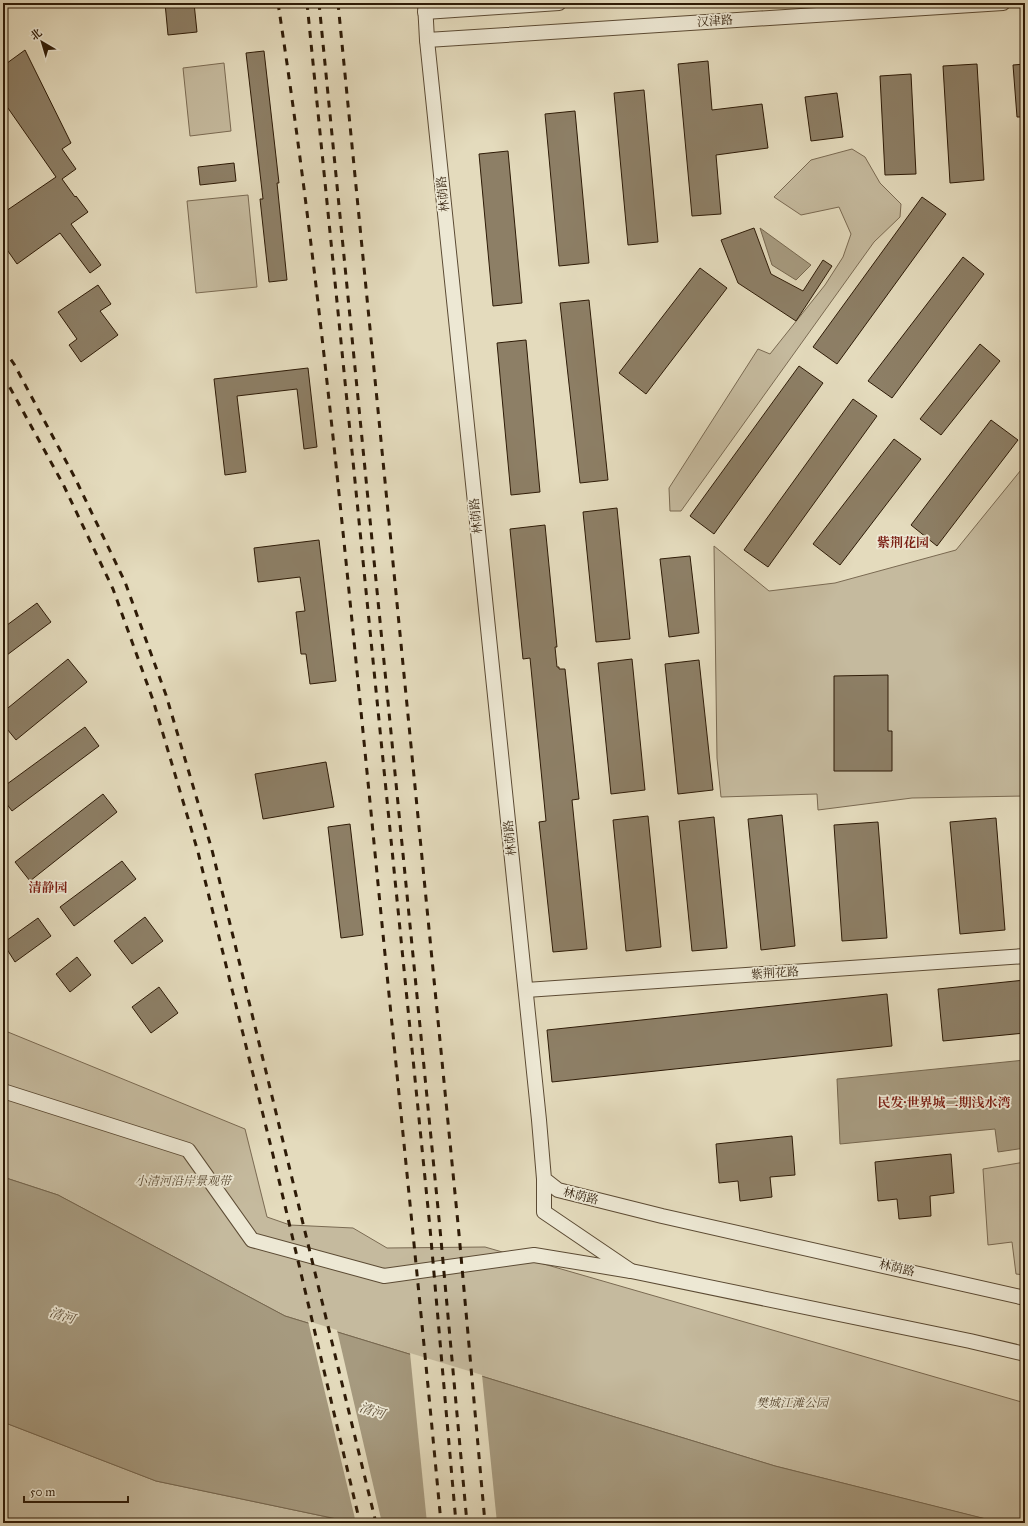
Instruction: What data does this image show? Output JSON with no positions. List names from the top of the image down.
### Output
{
  "streets": {
    "street": ["汉津路", "林荫路", "紫荆花路"]
  },
  "crossings": [
    ["汉津路", "林荫路"],
    ["林荫路", "紫荆花路"]
  ],
  "districts": ["紫荆花园", "清静园", "民发·世界城二期浅水湾"],
  "water": ["清河"],
  "parks": ["小清河沿岸景观带", "樊城江滩公园"],
  "scale_bar": "50 m",
  "north": "top left"
}
